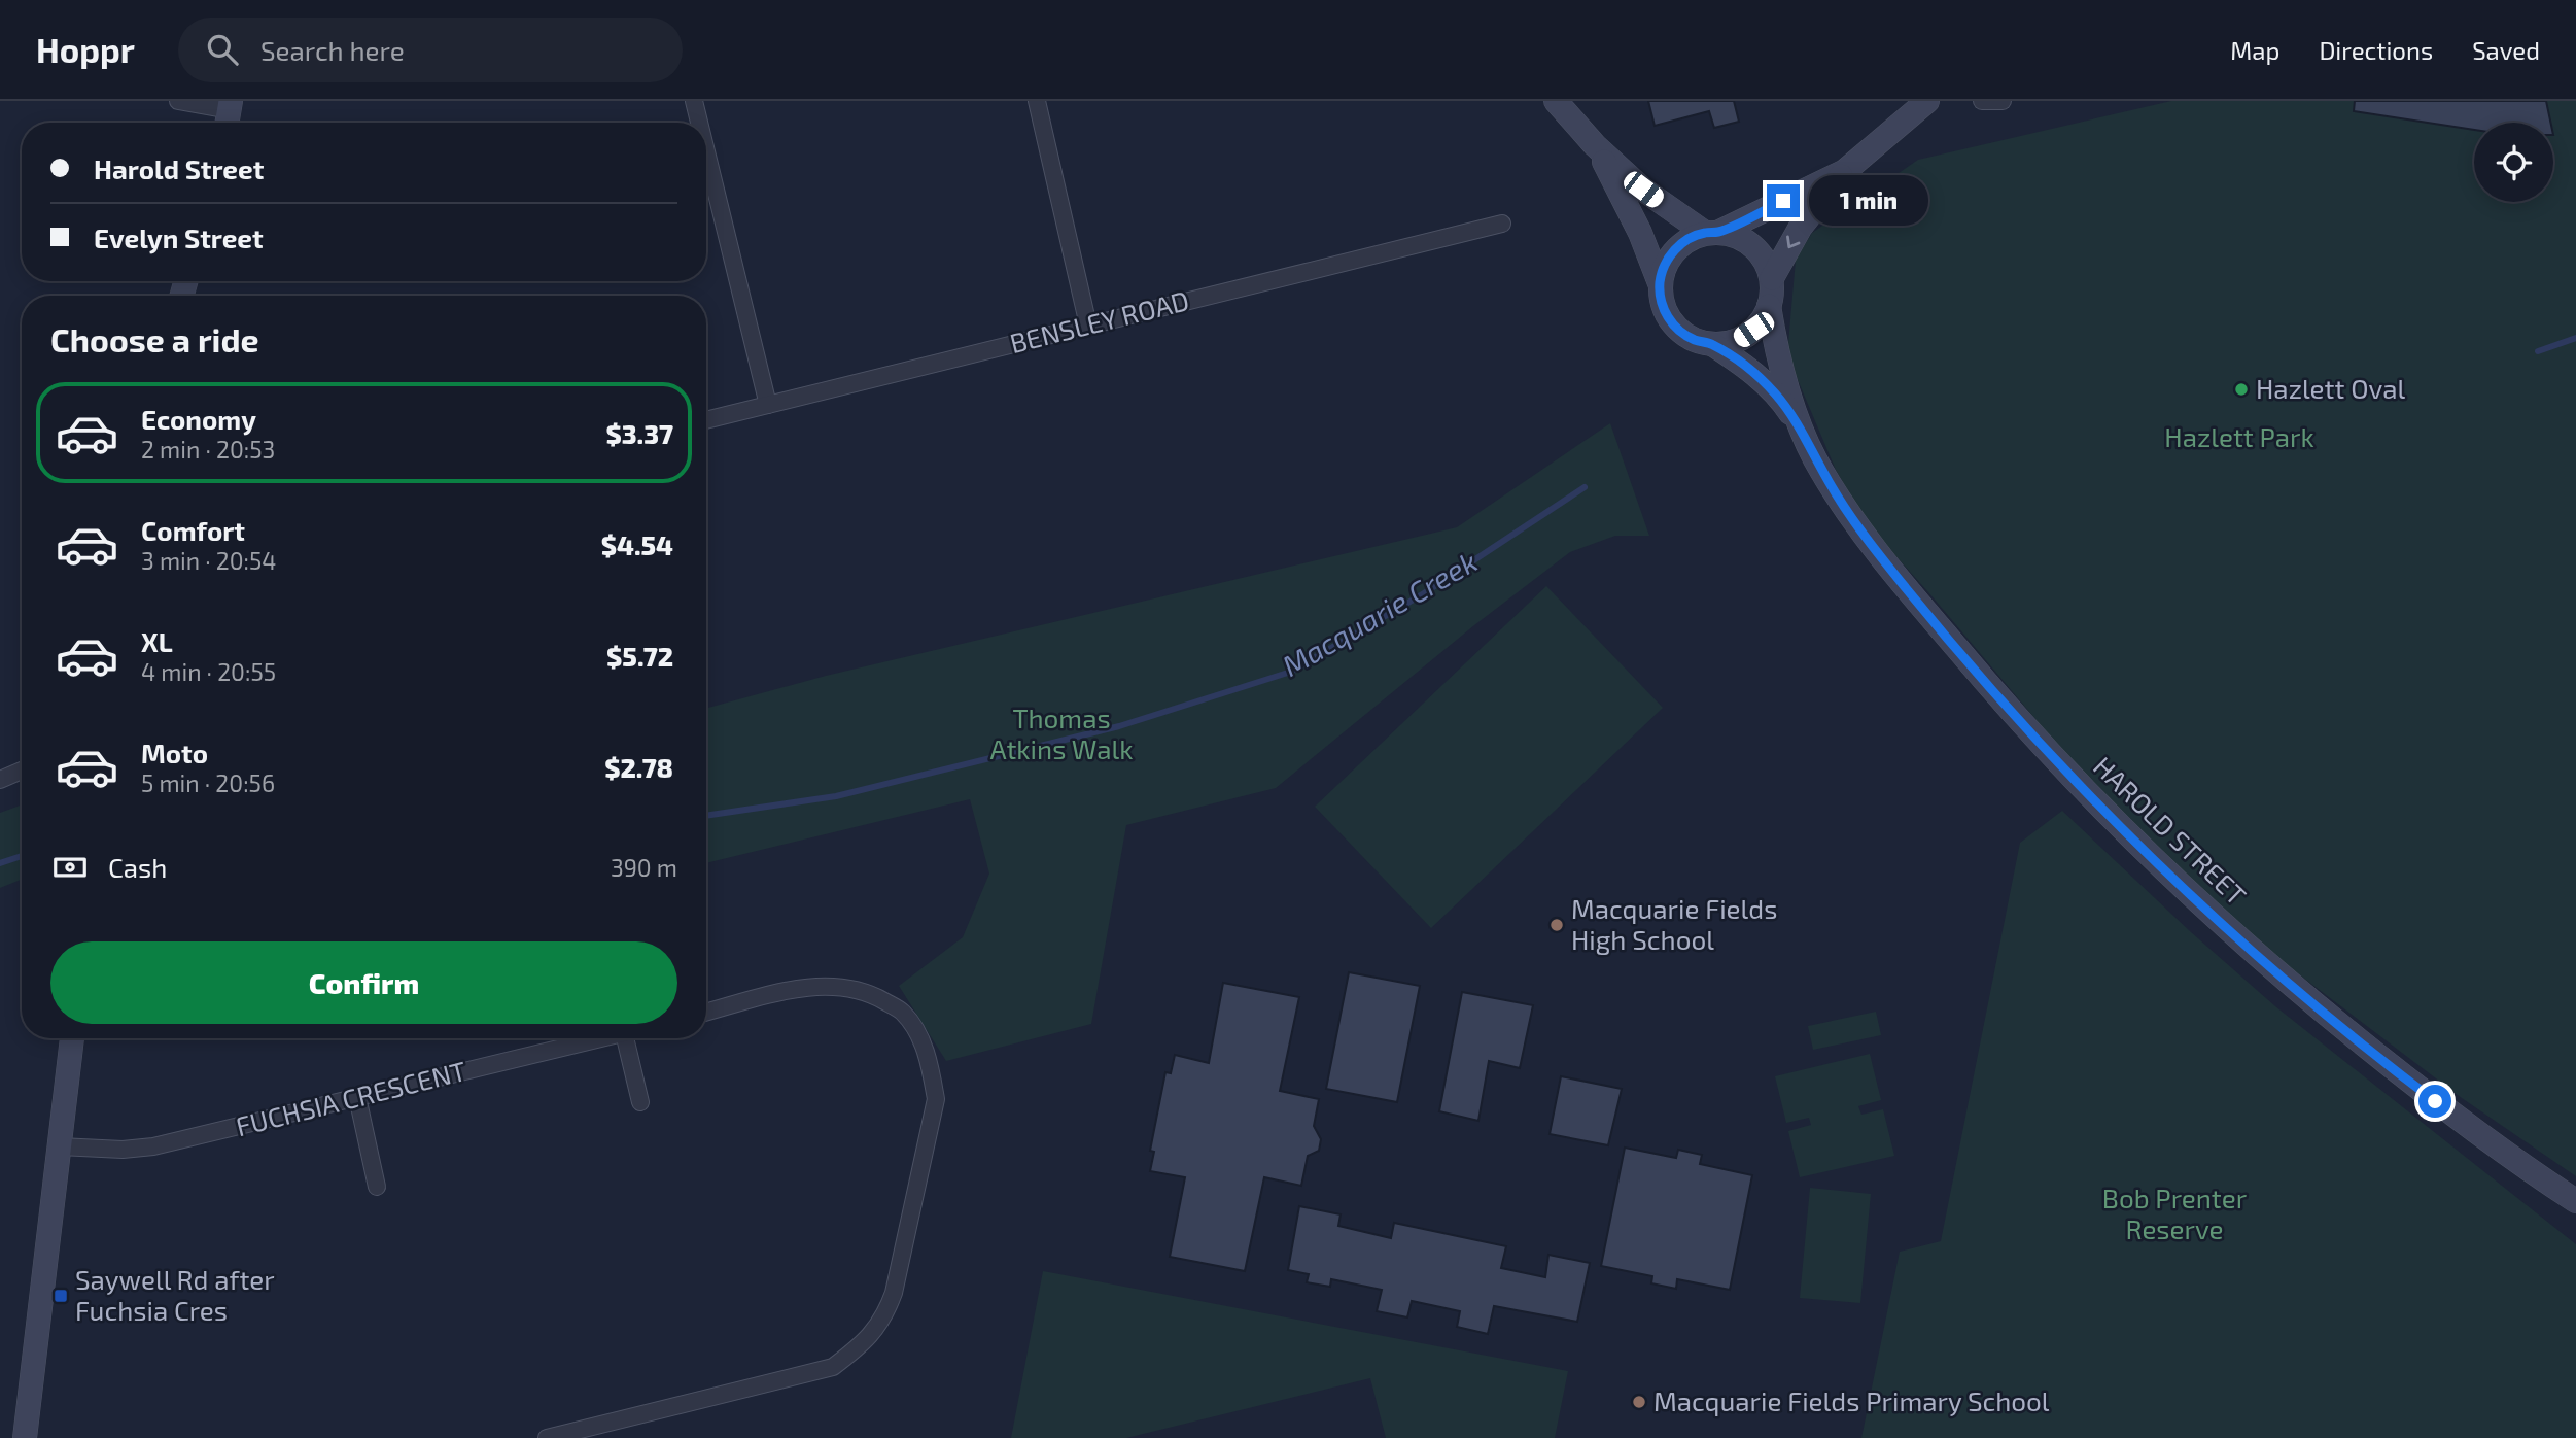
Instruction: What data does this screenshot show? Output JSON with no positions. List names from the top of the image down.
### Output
{
  "streets": {
    "main road": ["HAROLD STREET"],
    "street": ["BENSLEY ROAD", "FUCHSIA CRESCENT"]
  },
  "water": ["Macquarie Creek"],
  "parks": ["Hazlett Park", "Thomas Atkins Walk", "Bob Prenter Reserve"],
  "places": {
    "other": ["Hazlett Oval", "Macquarie Fields High School", "Macquarie Fields Primary School"],
    "transit": ["Saywell Rd after Fuchsia Cres"]
  },
  "page": {
    "header": "Hoppr",
    "search": "Search here",
    "nav": ["Map", "Directions", "Saved"],
    "banner": ["Harold Street", "Evelyn Street"],
    "bubble": "1 min",
    "heading": "Choose a ride",
    "list": [
      {
        "name": "Economy",
        "note": "2 min · 20:53",
        "value": "$3.37"
      },
      {
        "name": "Comfort",
        "note": "3 min · 20:54",
        "value": "$4.54"
      },
      {
        "name": "XL",
        "note": "4 min · 20:55",
        "value": "$5.72"
      },
      {
        "name": "Moto",
        "note": "5 min · 20:56",
        "value": "$2.78"
      }
    ],
    "pay": ["Cash", "390 m"],
    "buttons": "Confirm"
  }
}
